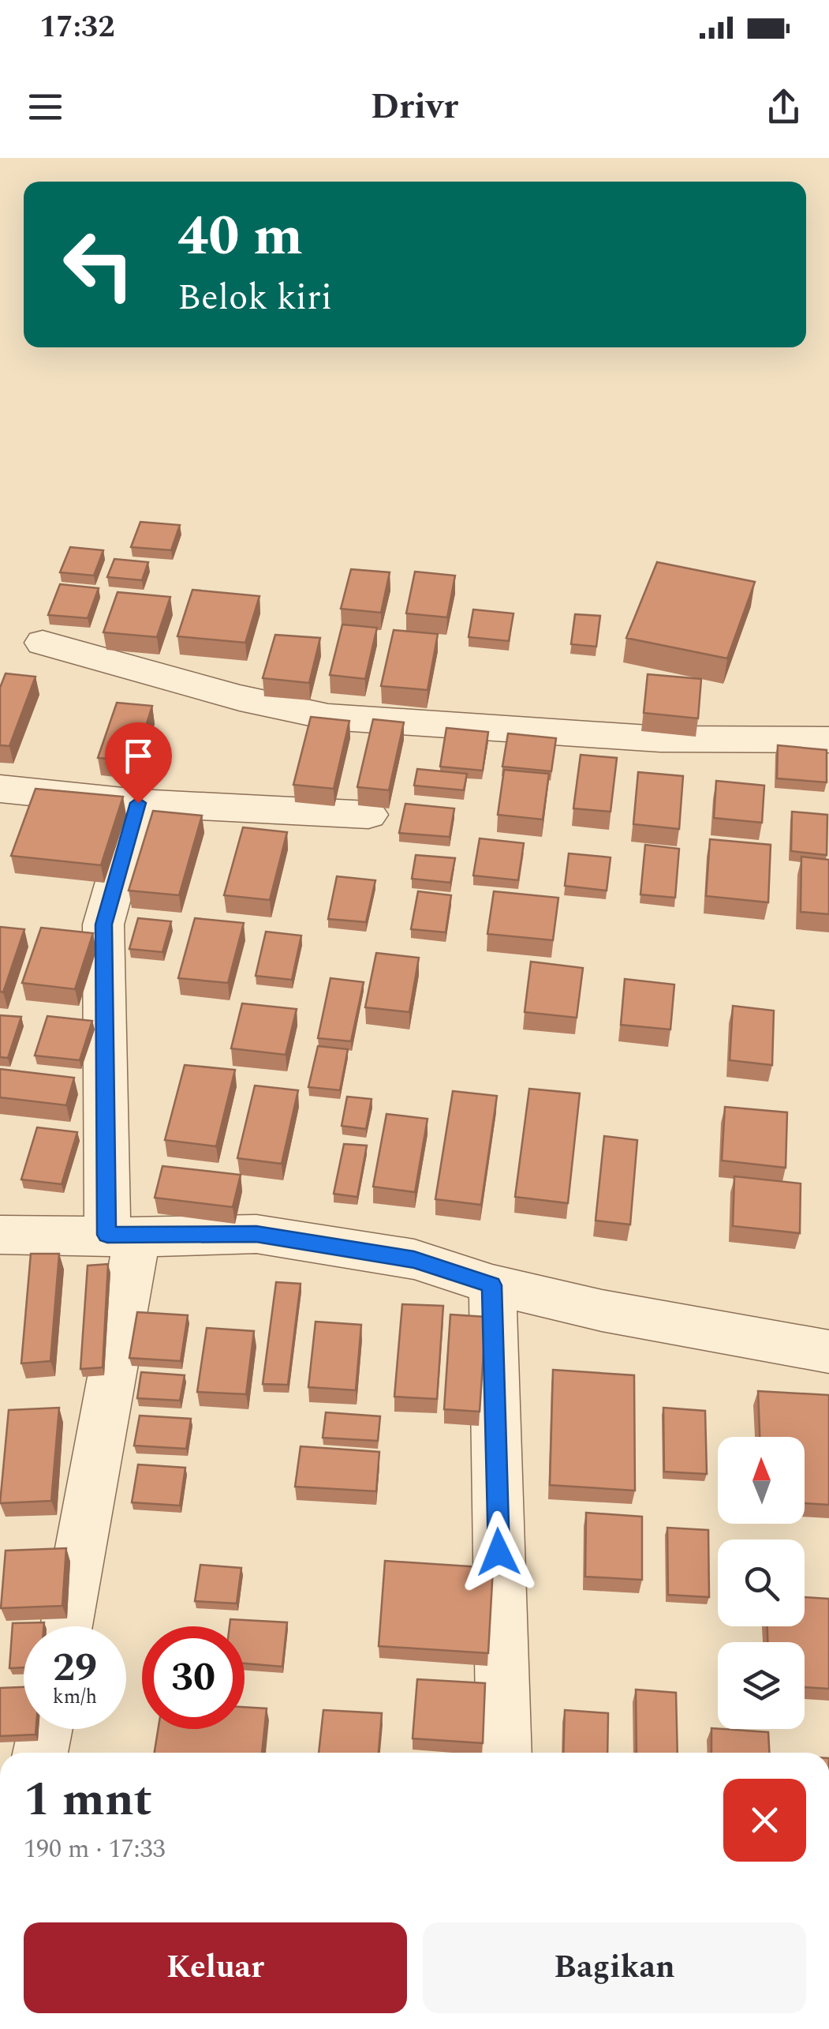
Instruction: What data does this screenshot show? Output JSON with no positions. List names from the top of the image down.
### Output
{
  "north": "top",
  "page": {
    "status": "17:32",
    "header": "Drivr",
    "turn": ["40 m", "Belok kiri"],
    "speed": "29 km/h",
    "limit": "30",
    "heading": ["1 mnt", "190 m · 17:33"],
    "buttons": ["Keluar", "Bagikan"]
  }
}
